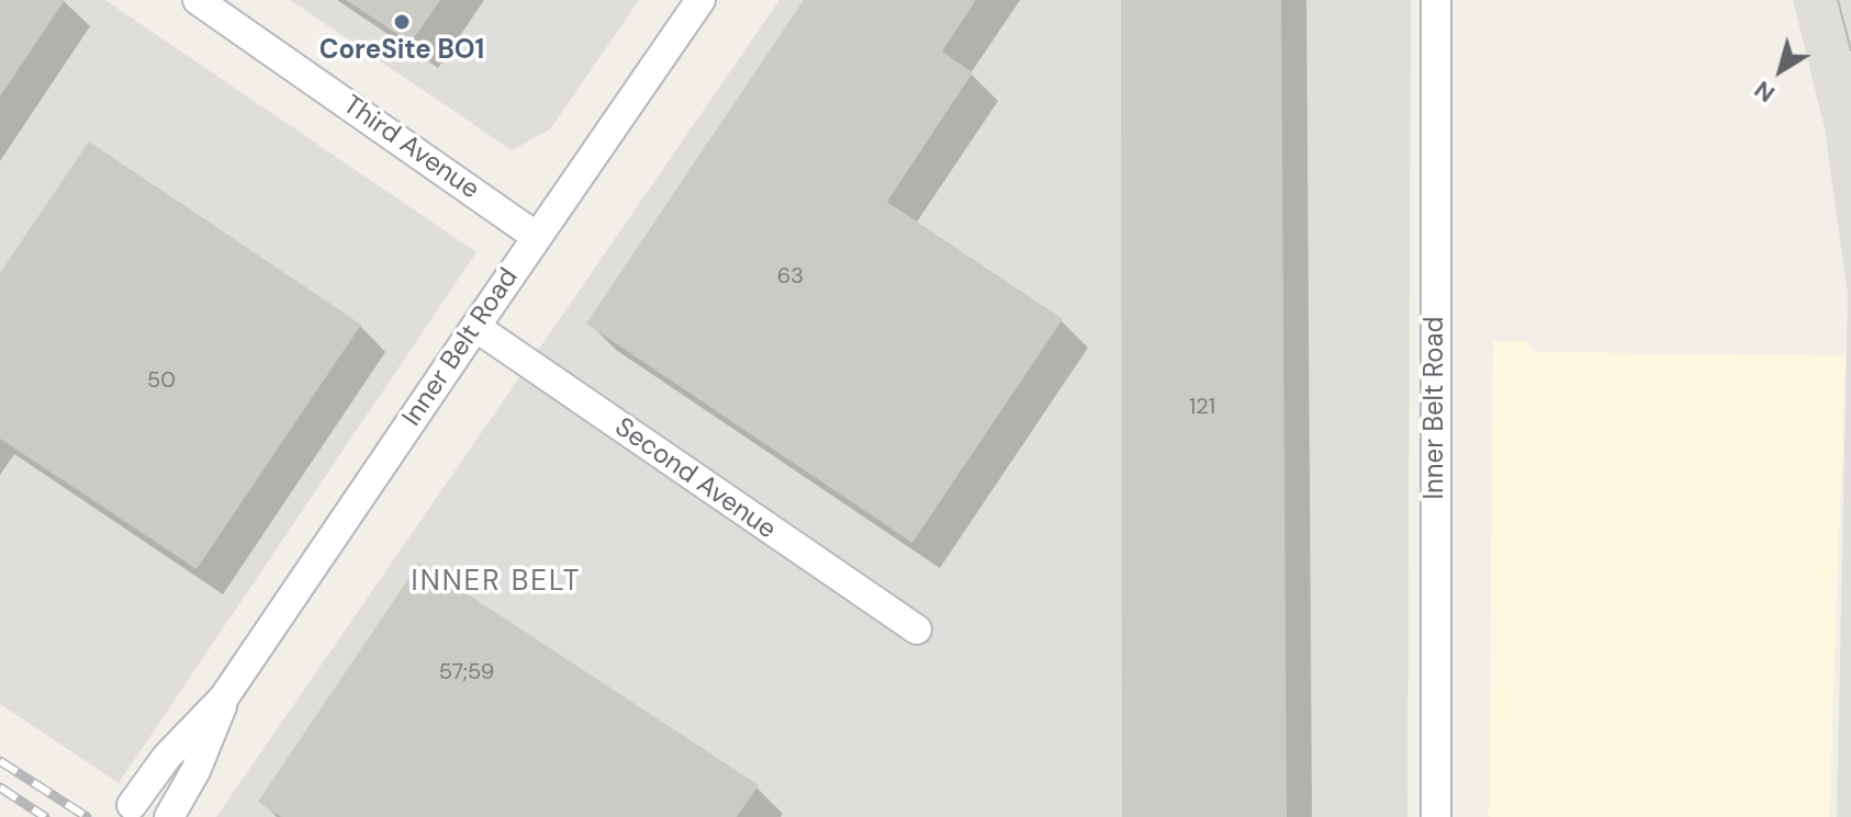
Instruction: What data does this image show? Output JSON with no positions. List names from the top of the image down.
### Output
{
  "streets": {
    "street": ["Third Avenue", "Inner Belt Road", "Second Avenue"]
  },
  "crossings": [
    ["Third Avenue", "Inner Belt Road"],
    ["Inner Belt Road", "Second Avenue"]
  ],
  "districts": ["INNER BELT"],
  "places": ["CoreSite BO1"],
  "house_numbers": [
    "63",
    "50",
    "121",
    "57;59"
  ],
  "north": "bottom left"
}
